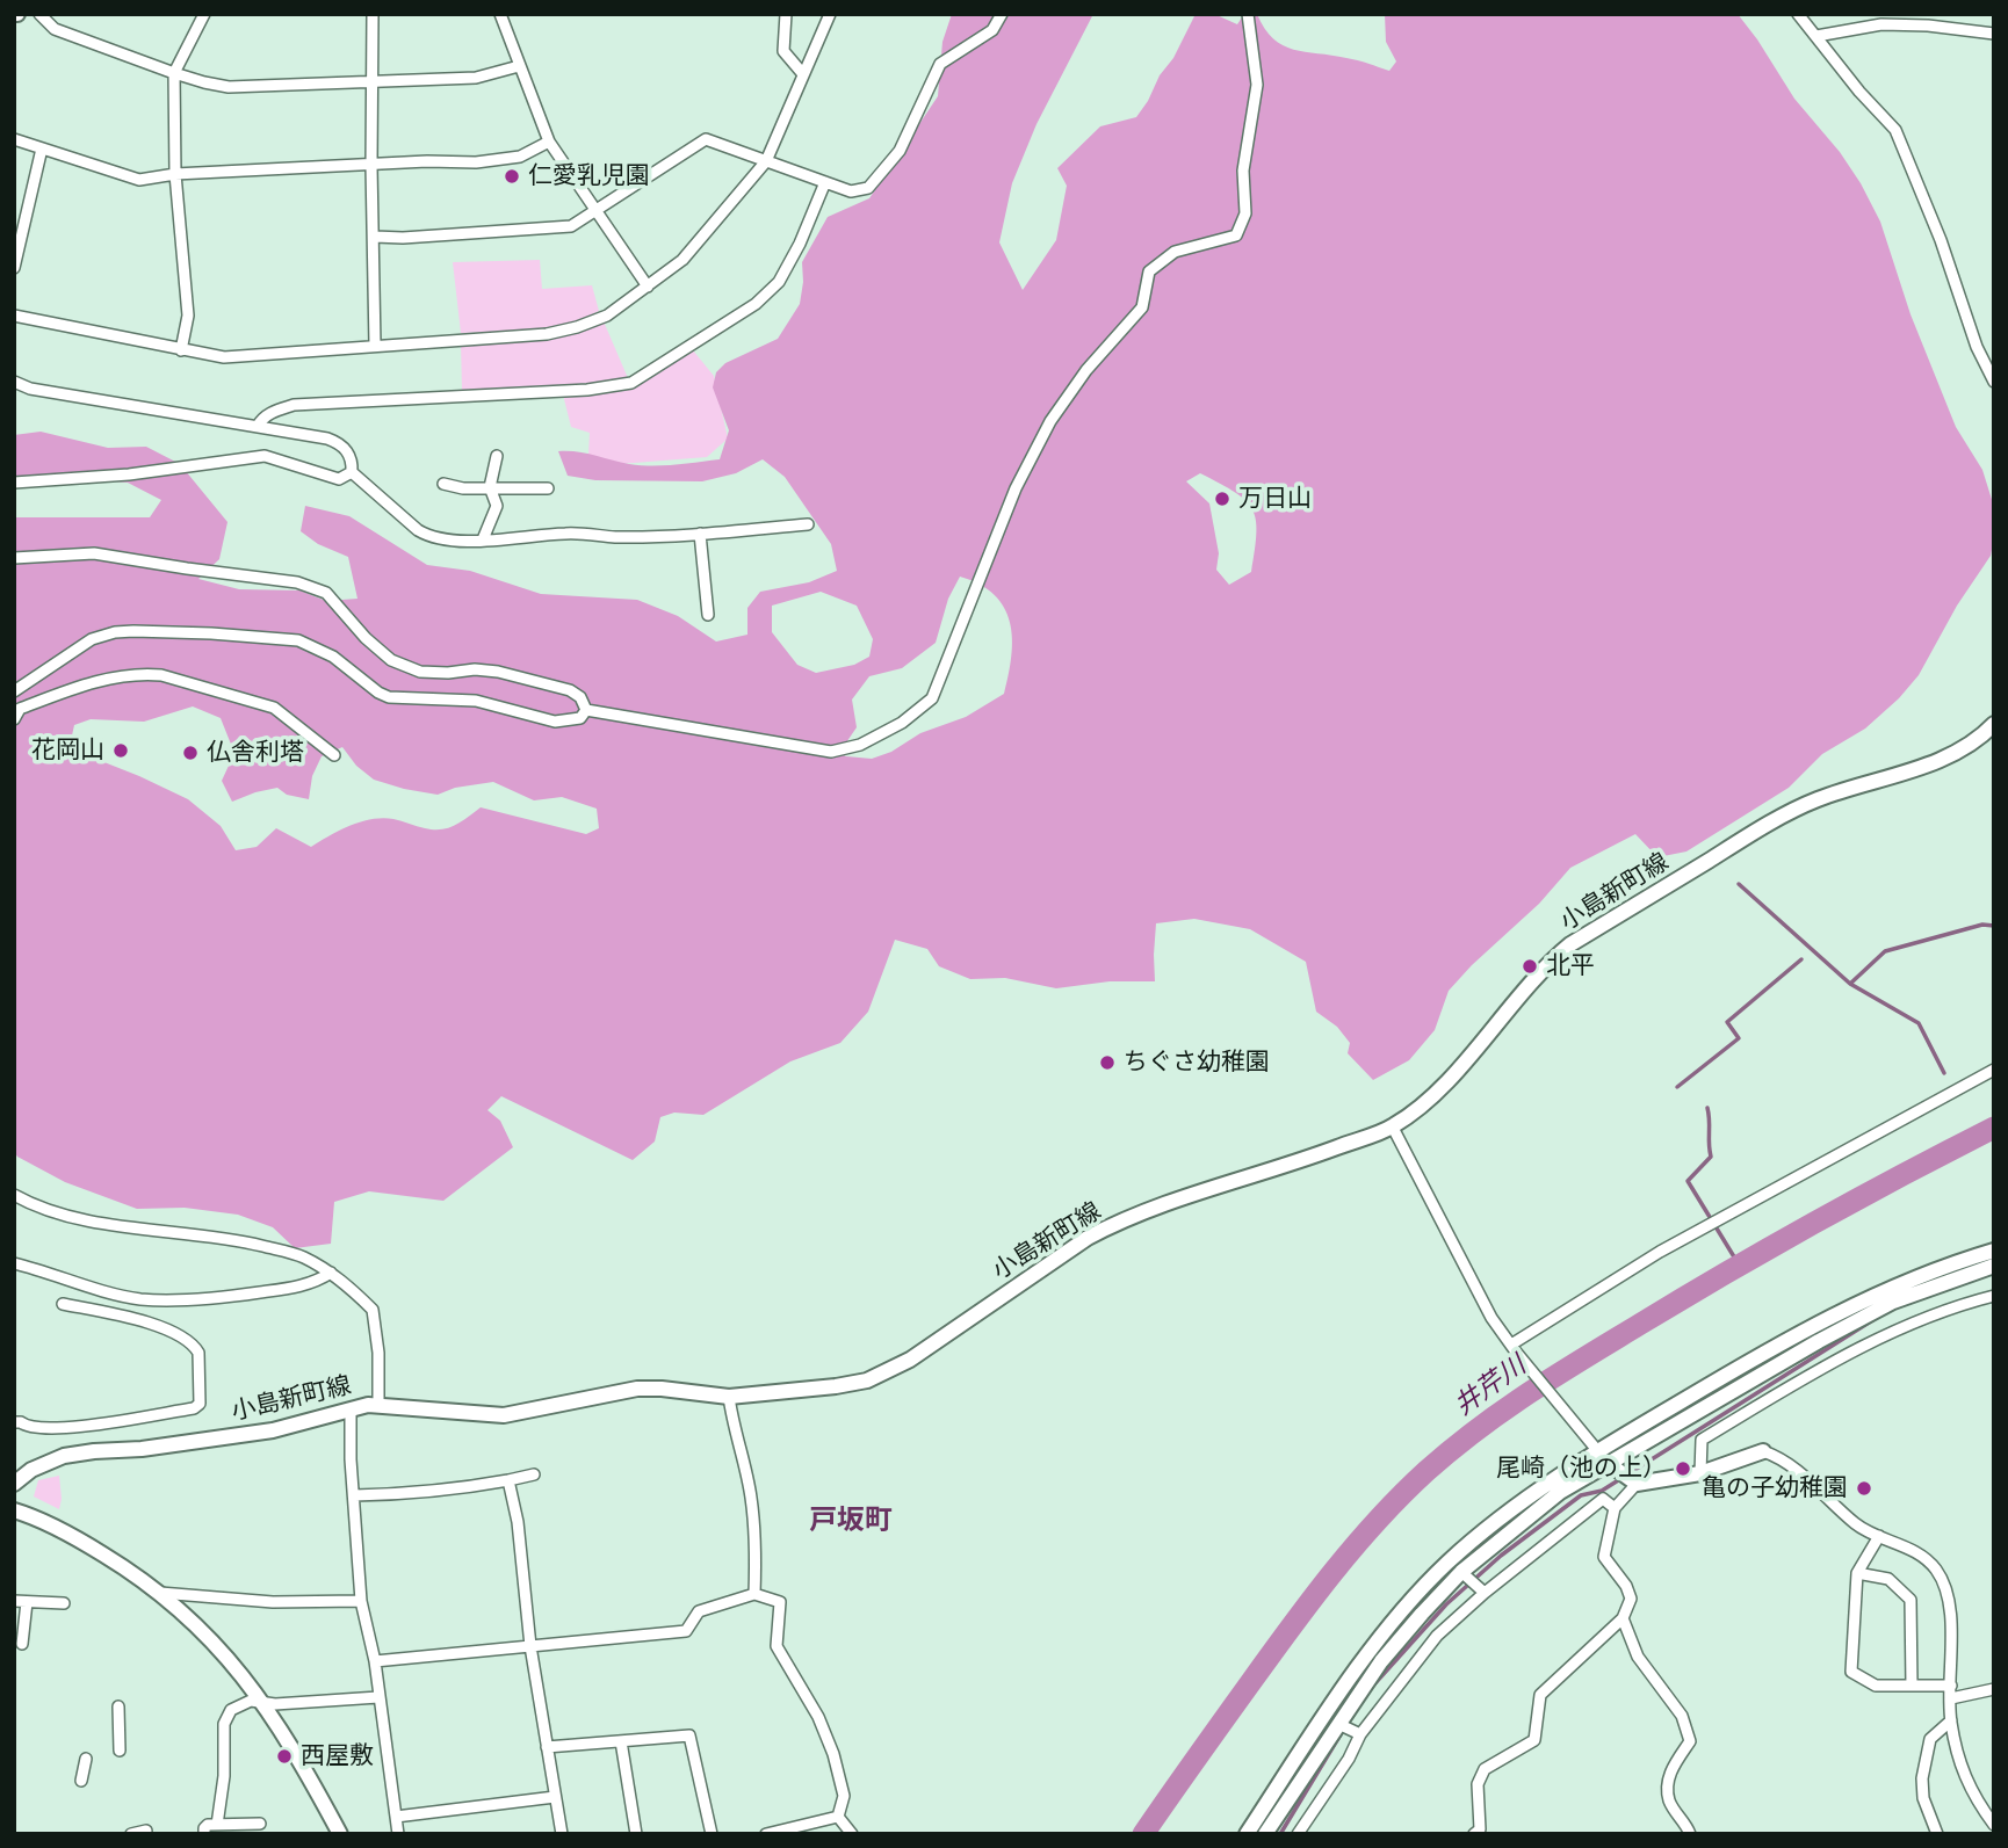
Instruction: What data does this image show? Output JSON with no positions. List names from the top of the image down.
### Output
{
  "streets": {
    "street": ["小島新町線"]
  },
  "districts": ["戸坂町"],
  "water": ["井芹川"],
  "places": [
    "仁愛乳児園",
    "万日山",
    "花岡山",
    "仏舎利塔",
    "北平",
    "ちぐさ幼稚園",
    "尾崎（池の上）",
    "亀の子幼稚園",
    "西屋敷"
  ]
}
